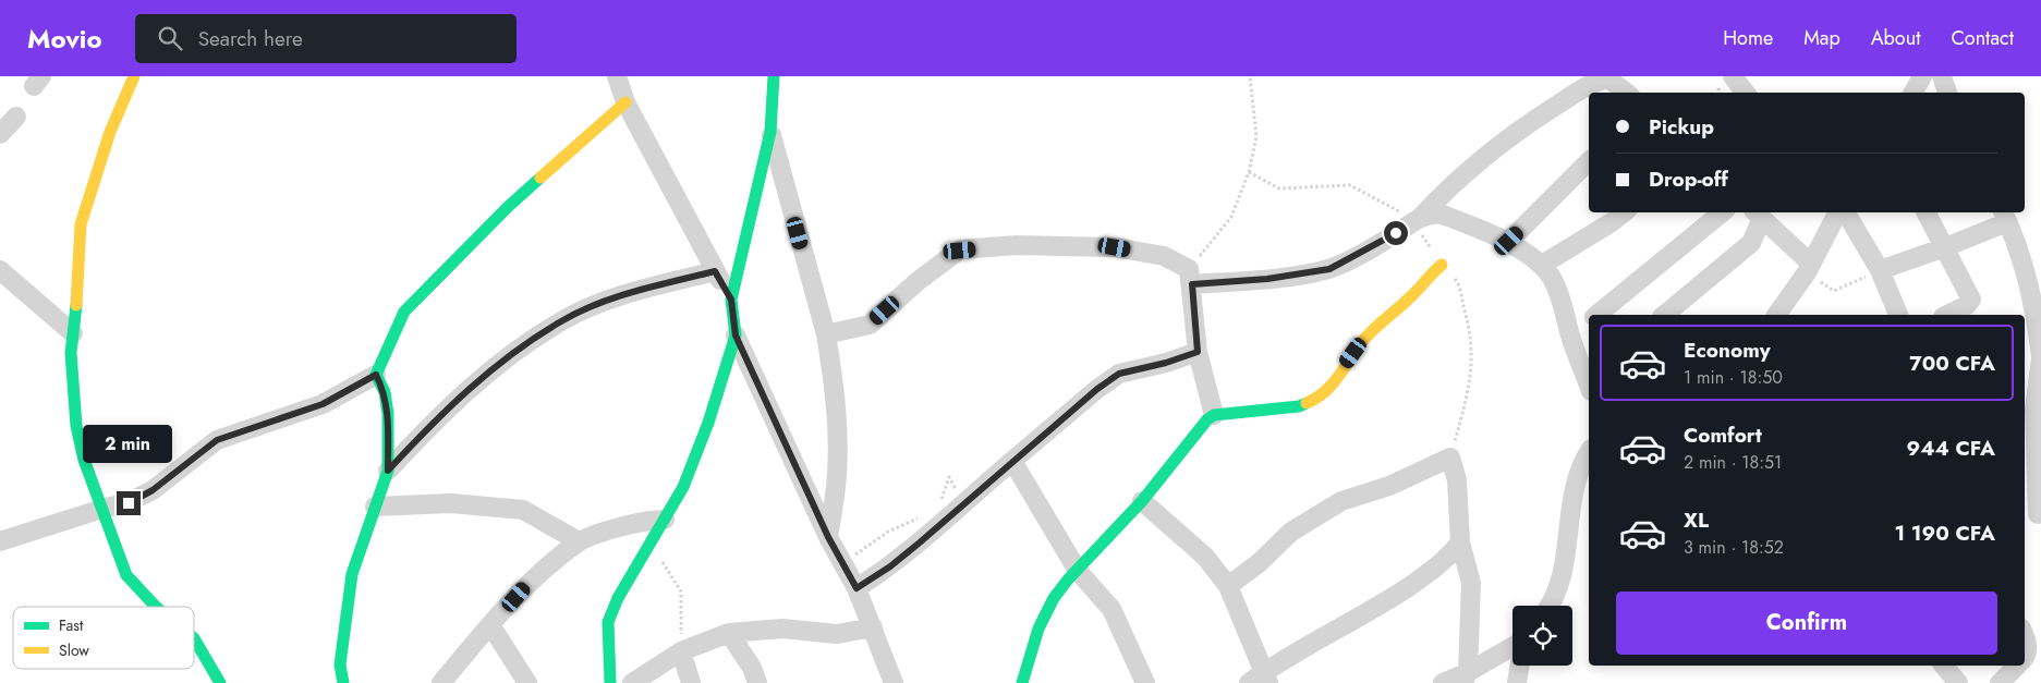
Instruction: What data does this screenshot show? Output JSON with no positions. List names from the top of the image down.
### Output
{
  "legend": ["Fast", "Slow"],
  "page": {
    "header": "Movio",
    "search": "Search here",
    "nav": [
      "Home",
      "Map",
      "About",
      "Contact"
    ],
    "banner": ["Pickup", "Drop-off"],
    "list": [
      {
        "name": "Economy",
        "note": "1 min · 18:50",
        "value": "700 CFA"
      },
      {
        "name": "Comfort",
        "note": "2 min · 18:51",
        "value": "944 CFA"
      },
      {
        "name": "XL",
        "note": "3 min · 18:52",
        "value": "1 190 CFA"
      }
    ],
    "bubble": "2 min",
    "buttons": "Confirm"
  }
}
